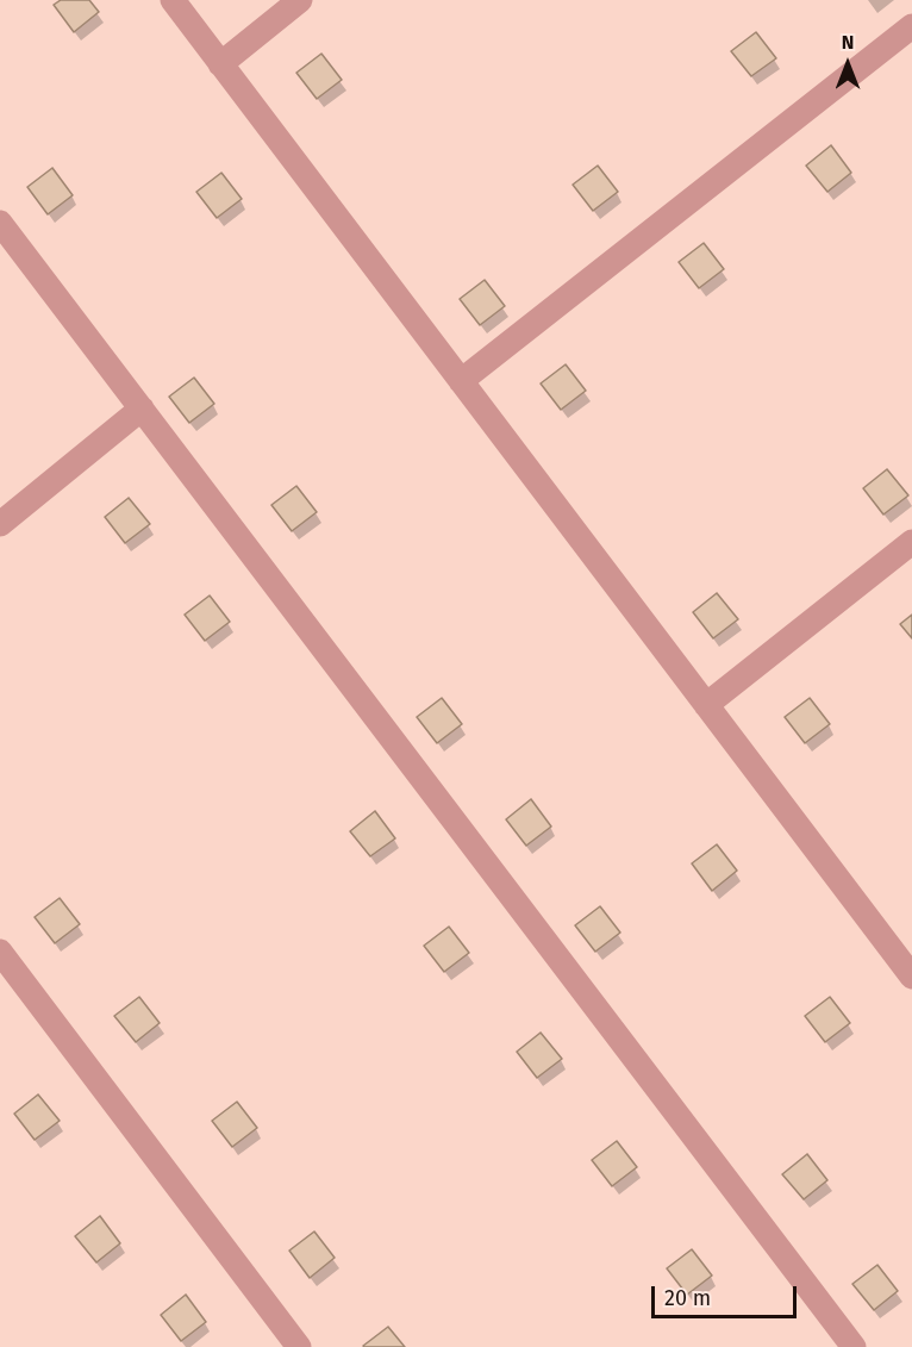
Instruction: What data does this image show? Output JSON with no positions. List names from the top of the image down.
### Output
{
  "scale_bar": "20 m",
  "north": "top"
}
